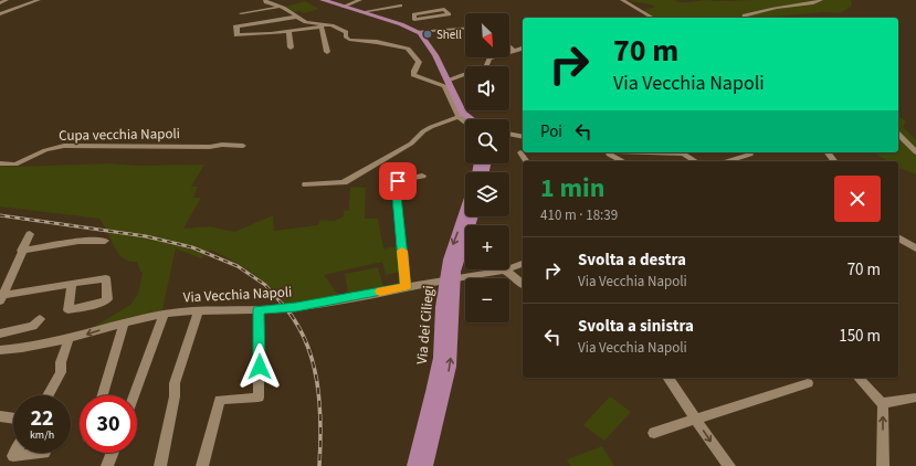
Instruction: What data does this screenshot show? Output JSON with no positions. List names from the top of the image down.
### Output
{
  "streets": {
    "main road": ["Via dei Ciliegi"],
    "street": ["Cupa vecchia Napoli", "Via Vecchia Napoli"]
  },
  "places": ["Shell"],
  "north": "bottom right",
  "page": {
    "map_buttons": ["+", "−"],
    "turn": ["70 m", "Via Vecchia Napoli"],
    "then": "Poi",
    "heading": ["1 min", "410 m · 18:39"],
    "list": [
      {
        "name": "Svolta a destra",
        "note": "Via Vecchia Napoli",
        "value": "70 m"
      },
      {
        "name": "Svolta a sinistra",
        "note": "Via Vecchia Napoli",
        "value": "150 m"
      }
    ],
    "speed": "22 km/h",
    "limit": "30"
  }
}
